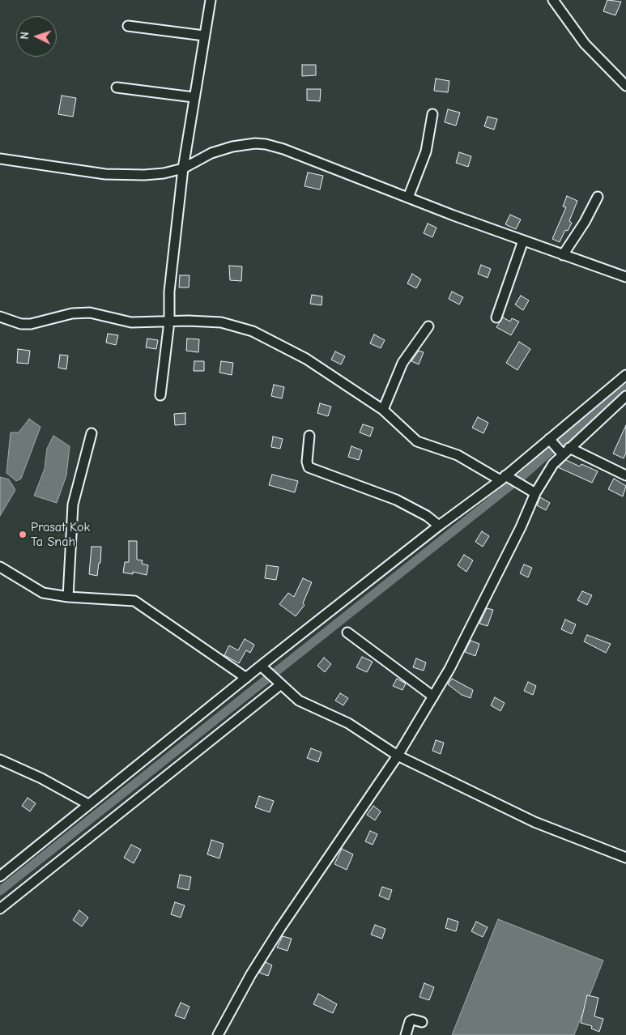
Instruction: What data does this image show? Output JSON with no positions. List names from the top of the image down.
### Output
{
  "places": ["Prasat Kok Ta Snah"],
  "north": "left"
}
